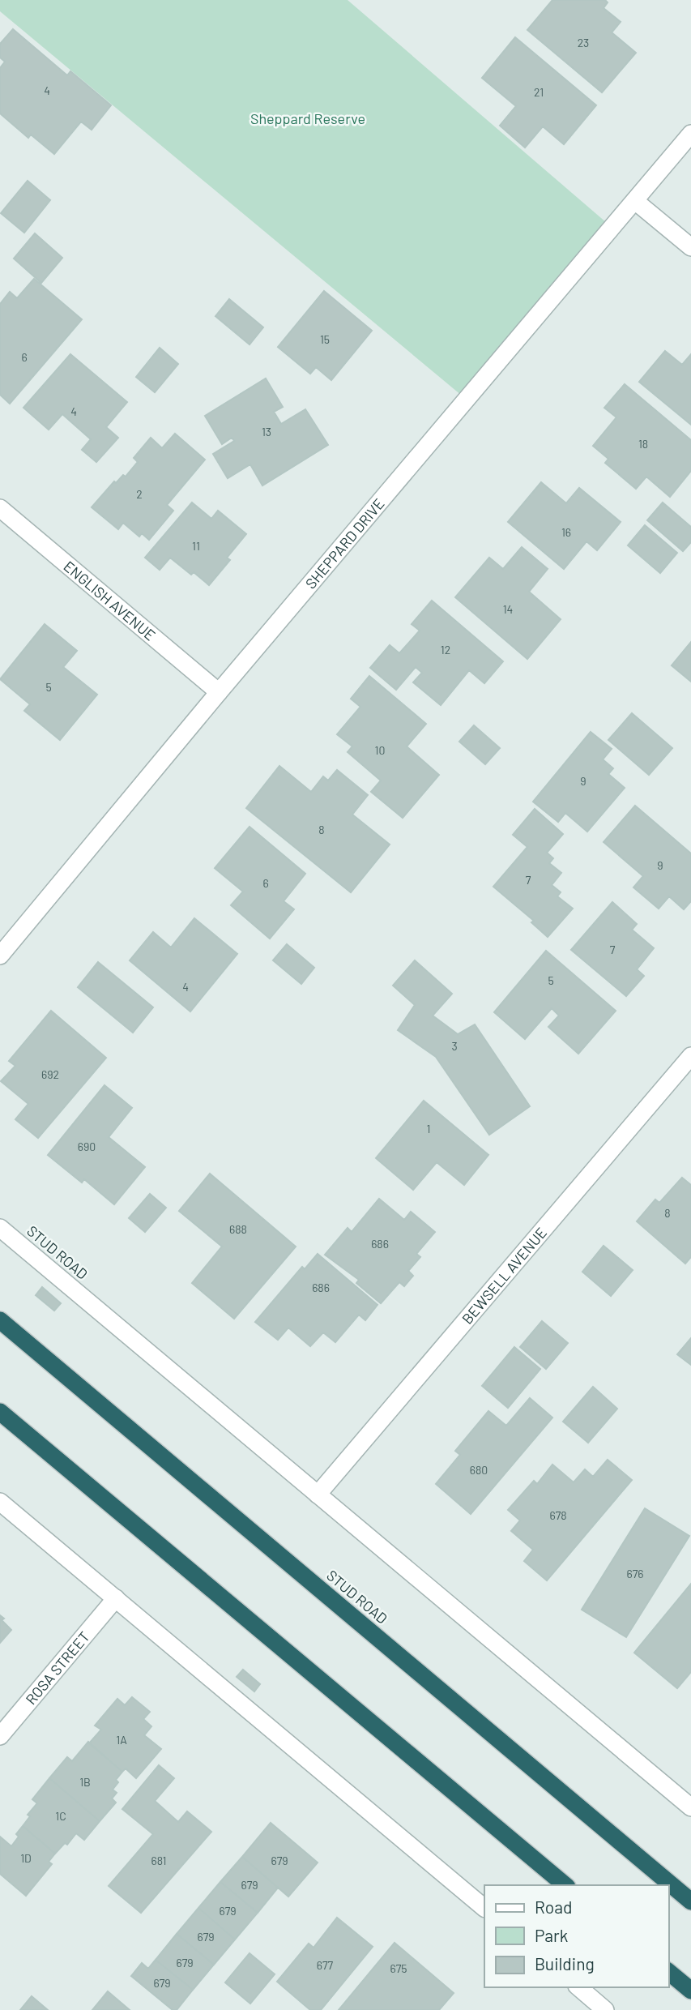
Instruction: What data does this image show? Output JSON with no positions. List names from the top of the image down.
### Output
{
  "streets": {
    "highway": ["STUD ROAD"],
    "street": [
      "SHEPPARD DRIVE",
      "ENGLISH AVENUE",
      "BEWSELL AVENUE",
      "ROSA STREET"
    ]
  },
  "crossings": [
    ["SHEPPARD DRIVE", "ENGLISH AVENUE"],
    ["STUD ROAD", "BEWSELL AVENUE"]
  ],
  "parks": ["Sheppard Reserve"],
  "house_numbers": [
    "23",
    "4",
    "21",
    "15",
    "6",
    "4",
    "13",
    "18",
    "2",
    "16",
    "11",
    "14",
    "12",
    "5",
    "10",
    "9",
    "8",
    "9",
    "7",
    "6",
    "7",
    "5",
    "4",
    "3",
    "692",
    "1",
    "690",
    "8",
    "688",
    "686",
    "686",
    "680",
    "678",
    "676",
    "1A",
    "1B",
    "1C",
    "1D",
    "681",
    "679",
    "679",
    "679",
    "679",
    "679",
    "677",
    "675",
    "679"
  ],
  "legend": ["Road", "Park", "Building"]
}
